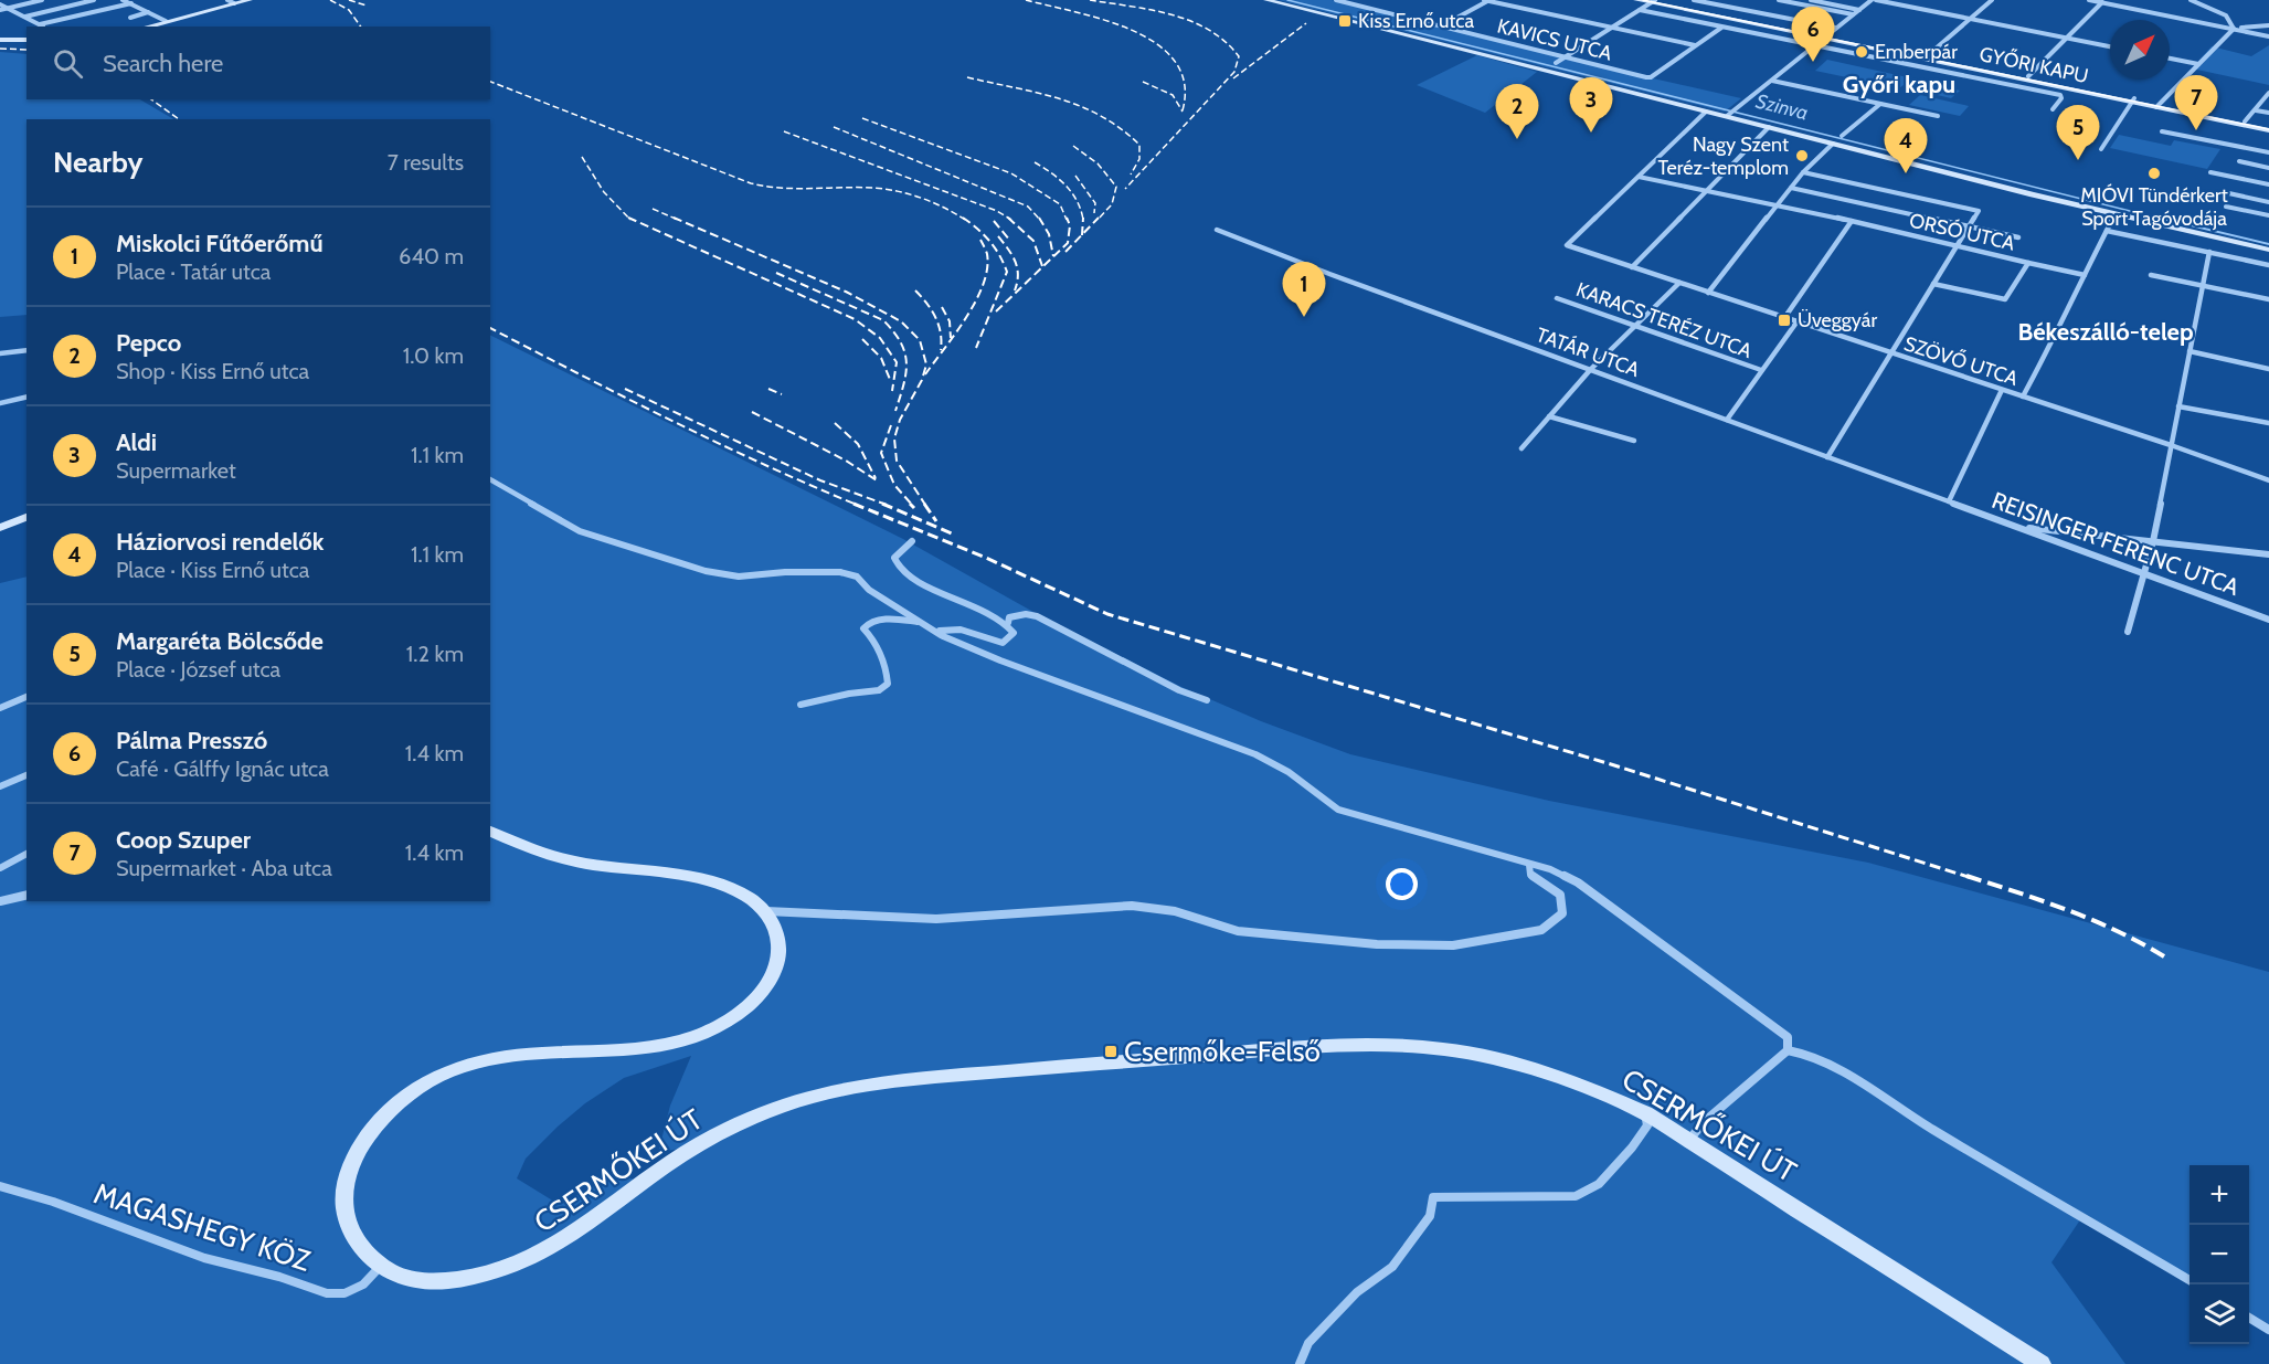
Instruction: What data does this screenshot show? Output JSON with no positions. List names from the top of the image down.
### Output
{
  "streets": {
    "street": [
      "KAVICS UTCA",
      "GYŐRI KAPU",
      "ORSÓ UTCA",
      "KARACS TERÉZ UTCA",
      "TATÁR UTCA",
      "SZÖVŐ UTCA",
      "REISINGER FERENC UTCA",
      "CSERMŐKEI ÚT",
      "MAGASHEGY KÖZ"
    ]
  },
  "crossings": [
    ["ORSÓ UTCA", "SZÖVŐ UTCA"],
    ["TATÁR UTCA", "REISINGER FERENC UTCA"],
    ["CSERMŐKEI ÚT", "MAGASHEGY KÖZ"]
  ],
  "districts": ["Győri kapu", "Békeszálló-telep"],
  "water": ["Szinva"],
  "places": {
    "transit": ["Kiss Ernő utca", "Üveggyár", "Csermőke-Felső"],
    "other": ["Emberpár", "Nagy Szent Teréz-templom", "MIÓVI Tündérkert Sport Tagóvodája"]
  },
  "north": "top right",
  "page": {
    "pins": [
      "6",
      "7",
      "3",
      "2",
      "5",
      "4",
      "1"
    ],
    "search": "Search here",
    "heading": ["Nearby", "7 results"],
    "list": [
      {
        "mark": "1",
        "name": "Miskolci Fűtőerőmű",
        "note": "Place · Tatár utca",
        "value": "640 m"
      },
      {
        "mark": "2",
        "name": "Pepco",
        "note": "Shop · Kiss Ernő utca",
        "value": "1.0 km"
      },
      {
        "mark": "3",
        "name": "Aldi",
        "note": "Supermarket",
        "value": "1.1 km"
      },
      {
        "mark": "4",
        "name": "Háziorvosi rendelők",
        "note": "Place · Kiss Ernő utca",
        "value": "1.1 km"
      },
      {
        "mark": "5",
        "name": "Margaréta Bölcsőde",
        "note": "Place · József utca",
        "value": "1.2 km"
      },
      {
        "mark": "6",
        "name": "Pálma Presszó",
        "note": "Café · Gálffy Ignác utca",
        "value": "1.4 km"
      },
      {
        "mark": "7",
        "name": "Coop Szuper",
        "note": "Supermarket · Aba utca",
        "value": "1.4 km"
      }
    ],
    "map_buttons": ["+", "−"]
  }
}
